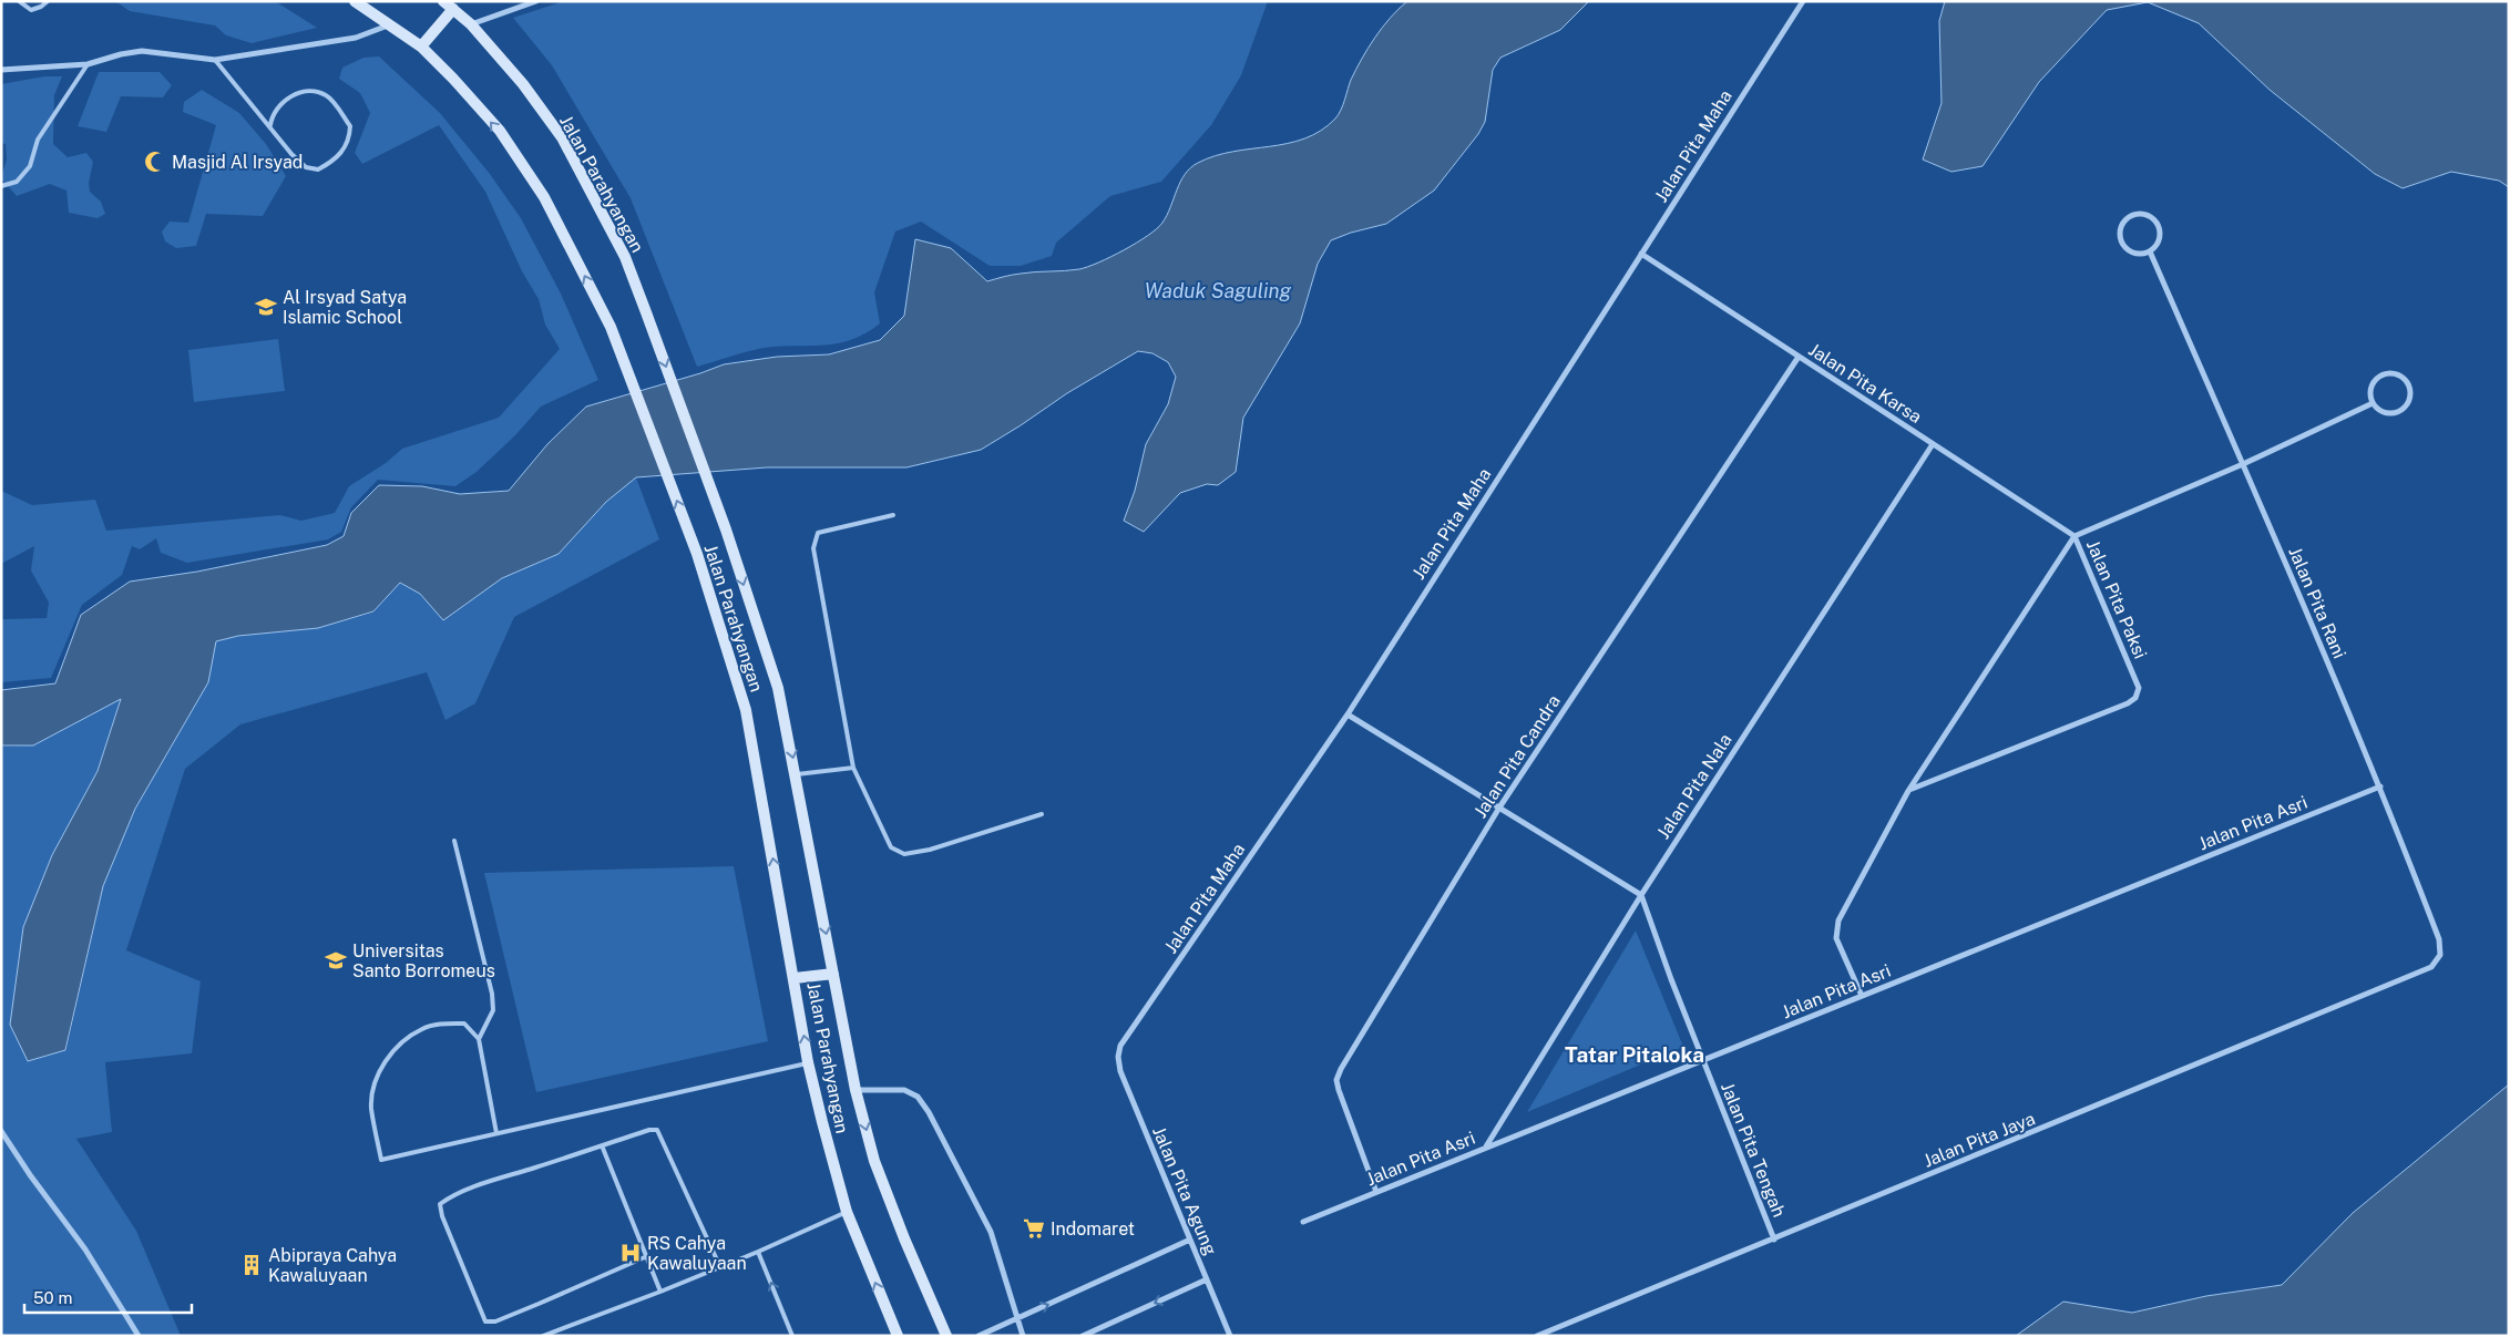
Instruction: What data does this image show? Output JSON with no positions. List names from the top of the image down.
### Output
{
  "streets": {
    "main road": ["Jalan Parahyangan"],
    "street": [
      "Jalan Pita Maha",
      "Jalan Pita Karsa",
      "Jalan Pita Paksi",
      "Jalan Pita Rani",
      "Jalan Pita Candra",
      "Jalan Pita Nala",
      "Jalan Pita Asri",
      "Jalan Pita Jaya",
      "Jalan Pita Tengah",
      "Jalan Pita Agung"
    ]
  },
  "crossings": [
    ["Jalan Pita Maha", "Jalan Pita Karsa"],
    ["Jalan Pita Maha", "Jalan Pita Agung"],
    ["Jalan Pita Karsa", "Jalan Pita Paksi"],
    ["Jalan Pita Karsa", "Jalan Pita Candra"],
    ["Jalan Pita Karsa", "Jalan Pita Nala"],
    ["Jalan Pita Paksi", "Jalan Pita Asri"],
    ["Jalan Pita Rani", "Jalan Pita Asri"],
    ["Jalan Pita Rani", "Jalan Pita Jaya"],
    ["Jalan Pita Candra", "Jalan Pita Asri"],
    ["Jalan Pita Nala", "Jalan Pita Asri"],
    ["Jalan Pita Nala", "Jalan Pita Tengah"],
    ["Jalan Pita Asri", "Jalan Pita Tengah"],
    ["Jalan Pita Jaya", "Jalan Pita Tengah"]
  ],
  "districts": ["Tatar Pitaloka"],
  "water": ["Waduk Saguling"],
  "places": {
    "mosque": ["Masjid Al Irsyad"],
    "school or university": ["Al Irsyad Satya Islamic School", "Universitas Santo Borromeus"],
    "supermarket": ["Indomaret"],
    "hospital": ["RS Cahya Kawaluyaan"],
    "building": ["Abipraya Cahya Kawaluyaan"]
  },
  "scale_bar": "50 m"
}
